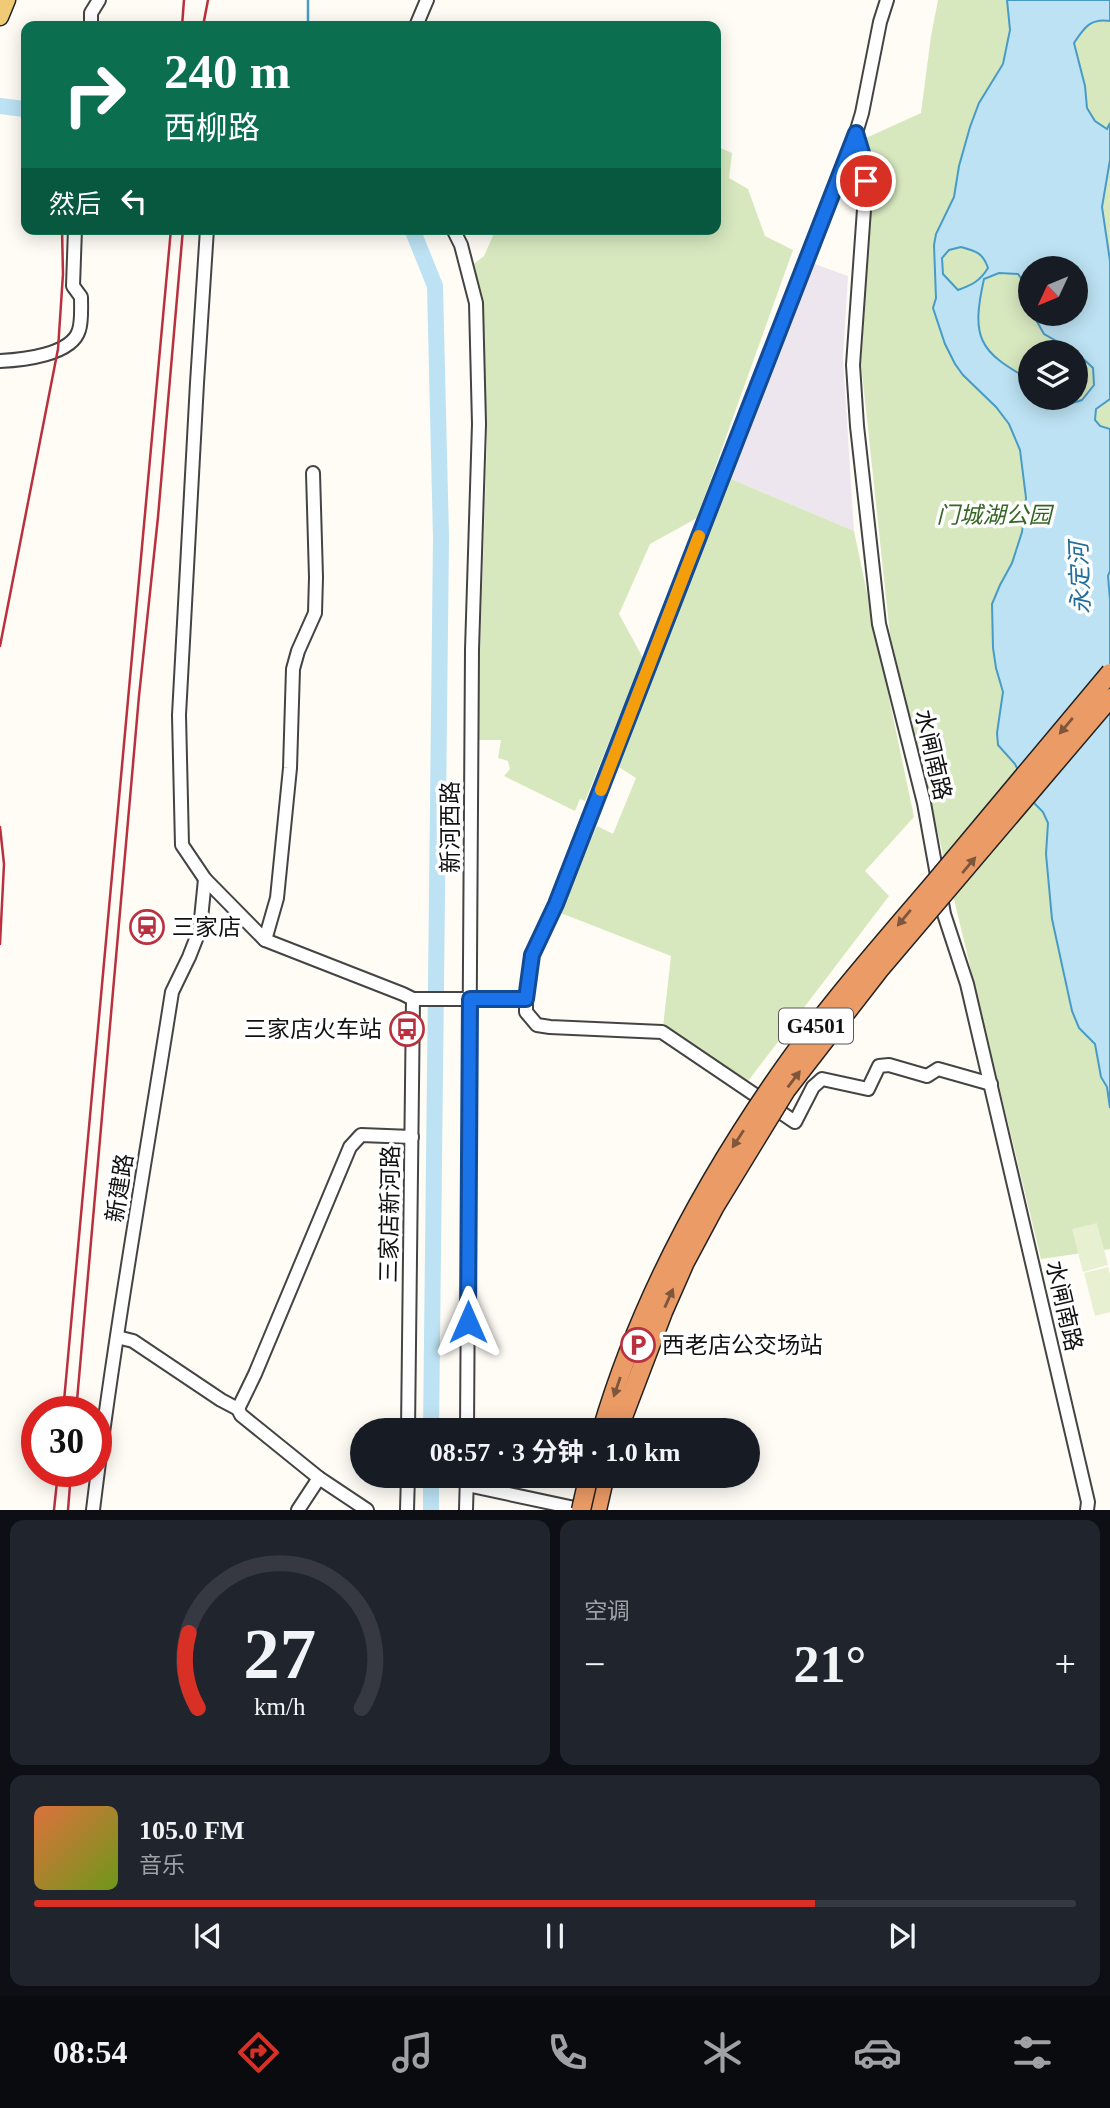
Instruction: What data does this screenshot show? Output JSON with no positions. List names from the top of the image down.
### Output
{
  "streets": {
    "highway": ["G4501"],
    "street": [
      "水闸南路",
      "新河西路",
      "新建路",
      "三家店新河路"
    ]
  },
  "water": ["永定河"],
  "parks": ["门城湖公园"],
  "places": {
    "station": ["三家店"],
    "bus stop": ["三家店火车站"],
    "parking": ["西老店公交场站"]
  },
  "north": "bottom left",
  "page": {
    "turn": ["240 m", "西柳路"],
    "then": "然后",
    "limit": "30",
    "trip": "08:57 · 3 分钟 · 1.0 km",
    "tile": "空调",
    "heat": ["−", "21°", "+"],
    "song": ["105.0 FM", "音乐"],
    "tabs": "08:54",
    "gauge": ["27", "km/h"]
  }
}
